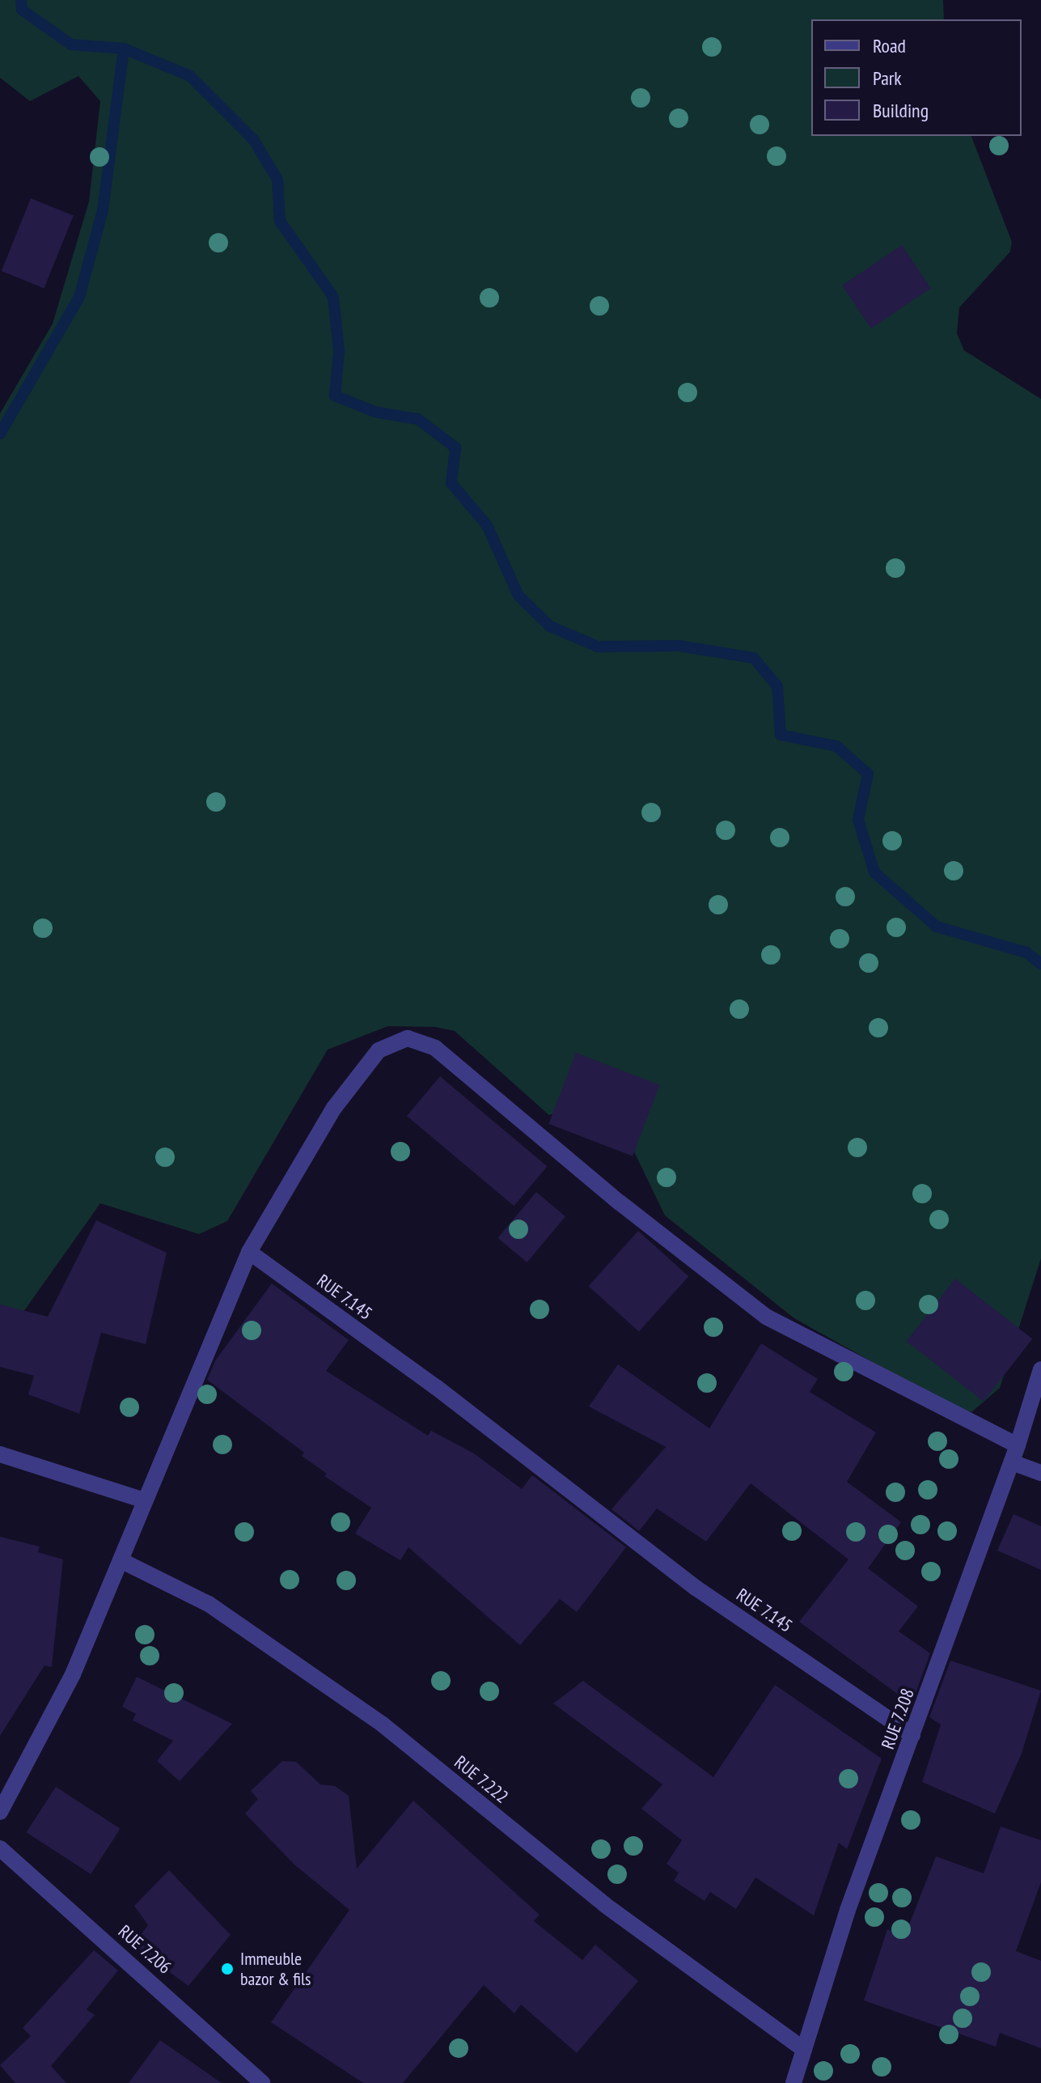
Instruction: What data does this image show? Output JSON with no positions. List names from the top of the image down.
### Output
{
  "streets": {
    "street": [
      "RUE 7.145",
      "RUE 7.208",
      "RUE 7.222",
      "RUE 7.206"
    ]
  },
  "crossings": [
    ["RUE 7.145", "RUE 7.208"],
    ["RUE 7.208", "RUE 7.222"]
  ],
  "places": ["Immeuble bazor & fils"],
  "legend": ["Road", "Park", "Building"]
}
